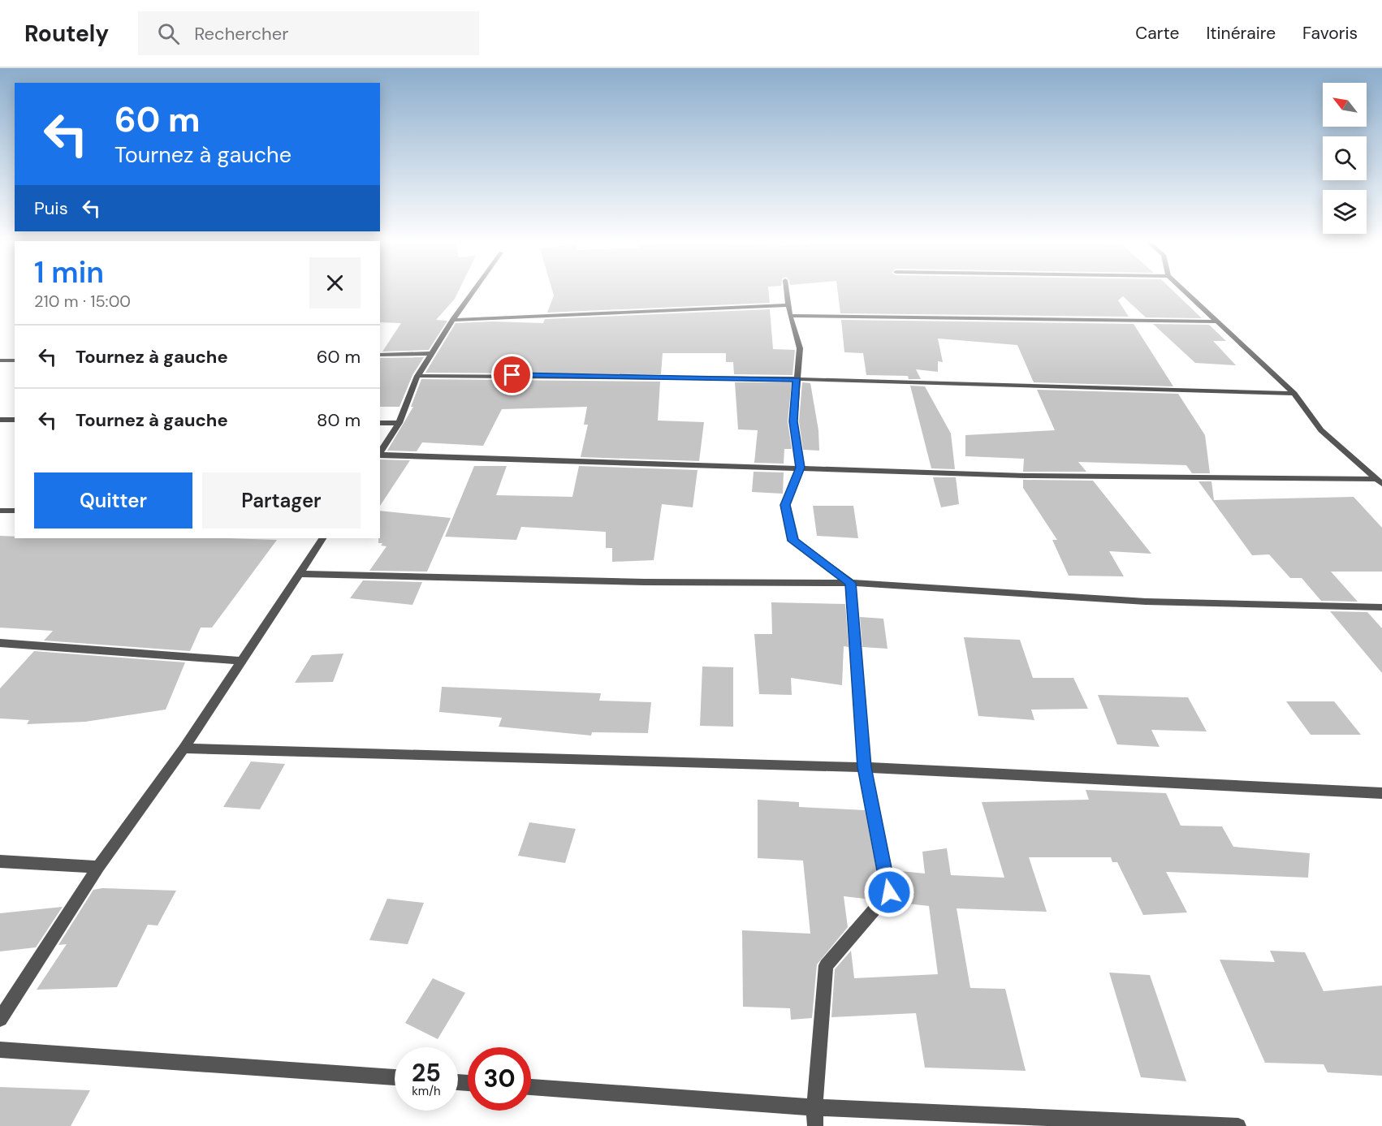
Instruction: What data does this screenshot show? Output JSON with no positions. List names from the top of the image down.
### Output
{
  "north": "top left",
  "page": {
    "header": "Routely",
    "search": "Rechercher",
    "nav": ["Carte", "Itinéraire", "Favoris"],
    "turn": ["60 m", "Tournez à gauche"],
    "then": "Puis",
    "heading": ["1 min", "210 m · 15:00"],
    "list": [
      {
        "name": "Tournez à gauche",
        "value": "60 m"
      },
      {
        "name": "Tournez à gauche",
        "value": "80 m"
      }
    ],
    "buttons": ["Quitter", "Partager"],
    "speed": "25 km/h",
    "limit": "30"
  }
}
